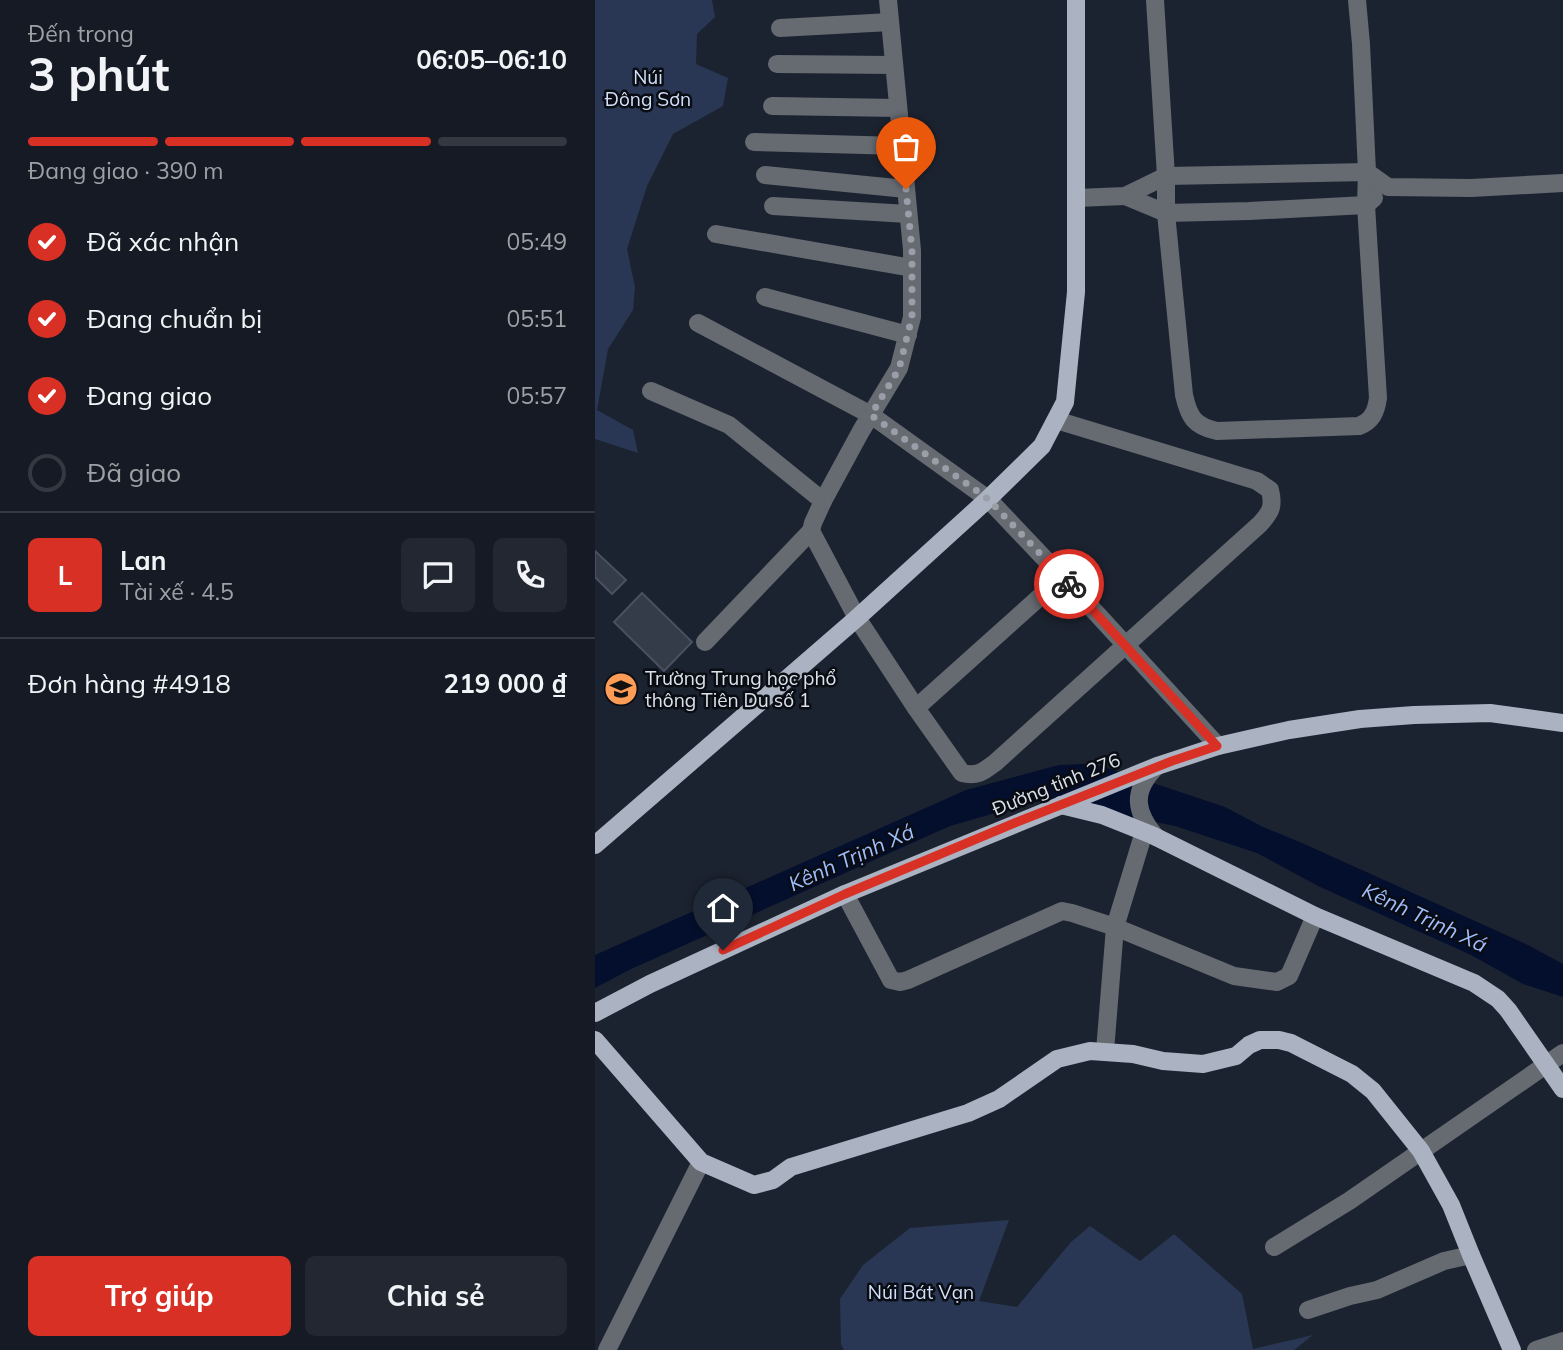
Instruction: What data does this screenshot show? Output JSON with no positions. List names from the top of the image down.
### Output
{
  "streets": {
    "main road": ["Đường tỉnh 276"]
  },
  "water": ["Kênh Trịnh Xá"],
  "parks": ["Núi Đông Sơn", "Núi Bát Vạn"],
  "places": {
    "school or university": ["Trường Trung học phổ thông Tiên Du số 1"]
  },
  "page": {
    "heading": ["3 phút", "Đến trong", "06:05–06:10"],
    "panel": [
      "Lan",
      "Tài xế · 4.5",
      "Đơn hàng #4918",
      "219 000 ₫"
    ],
    "bar": "Đang giao · 390 m",
    "list": [
      ["Đã xác nhận", "05:49"],
      ["Đang chuẩn bị", "05:51"],
      ["Đang giao", "05:57"],
      "Đã giao"
    ],
    "round": "L",
    "buttons": ["Trợ giúp", "Chia sẻ"]
  }
}
